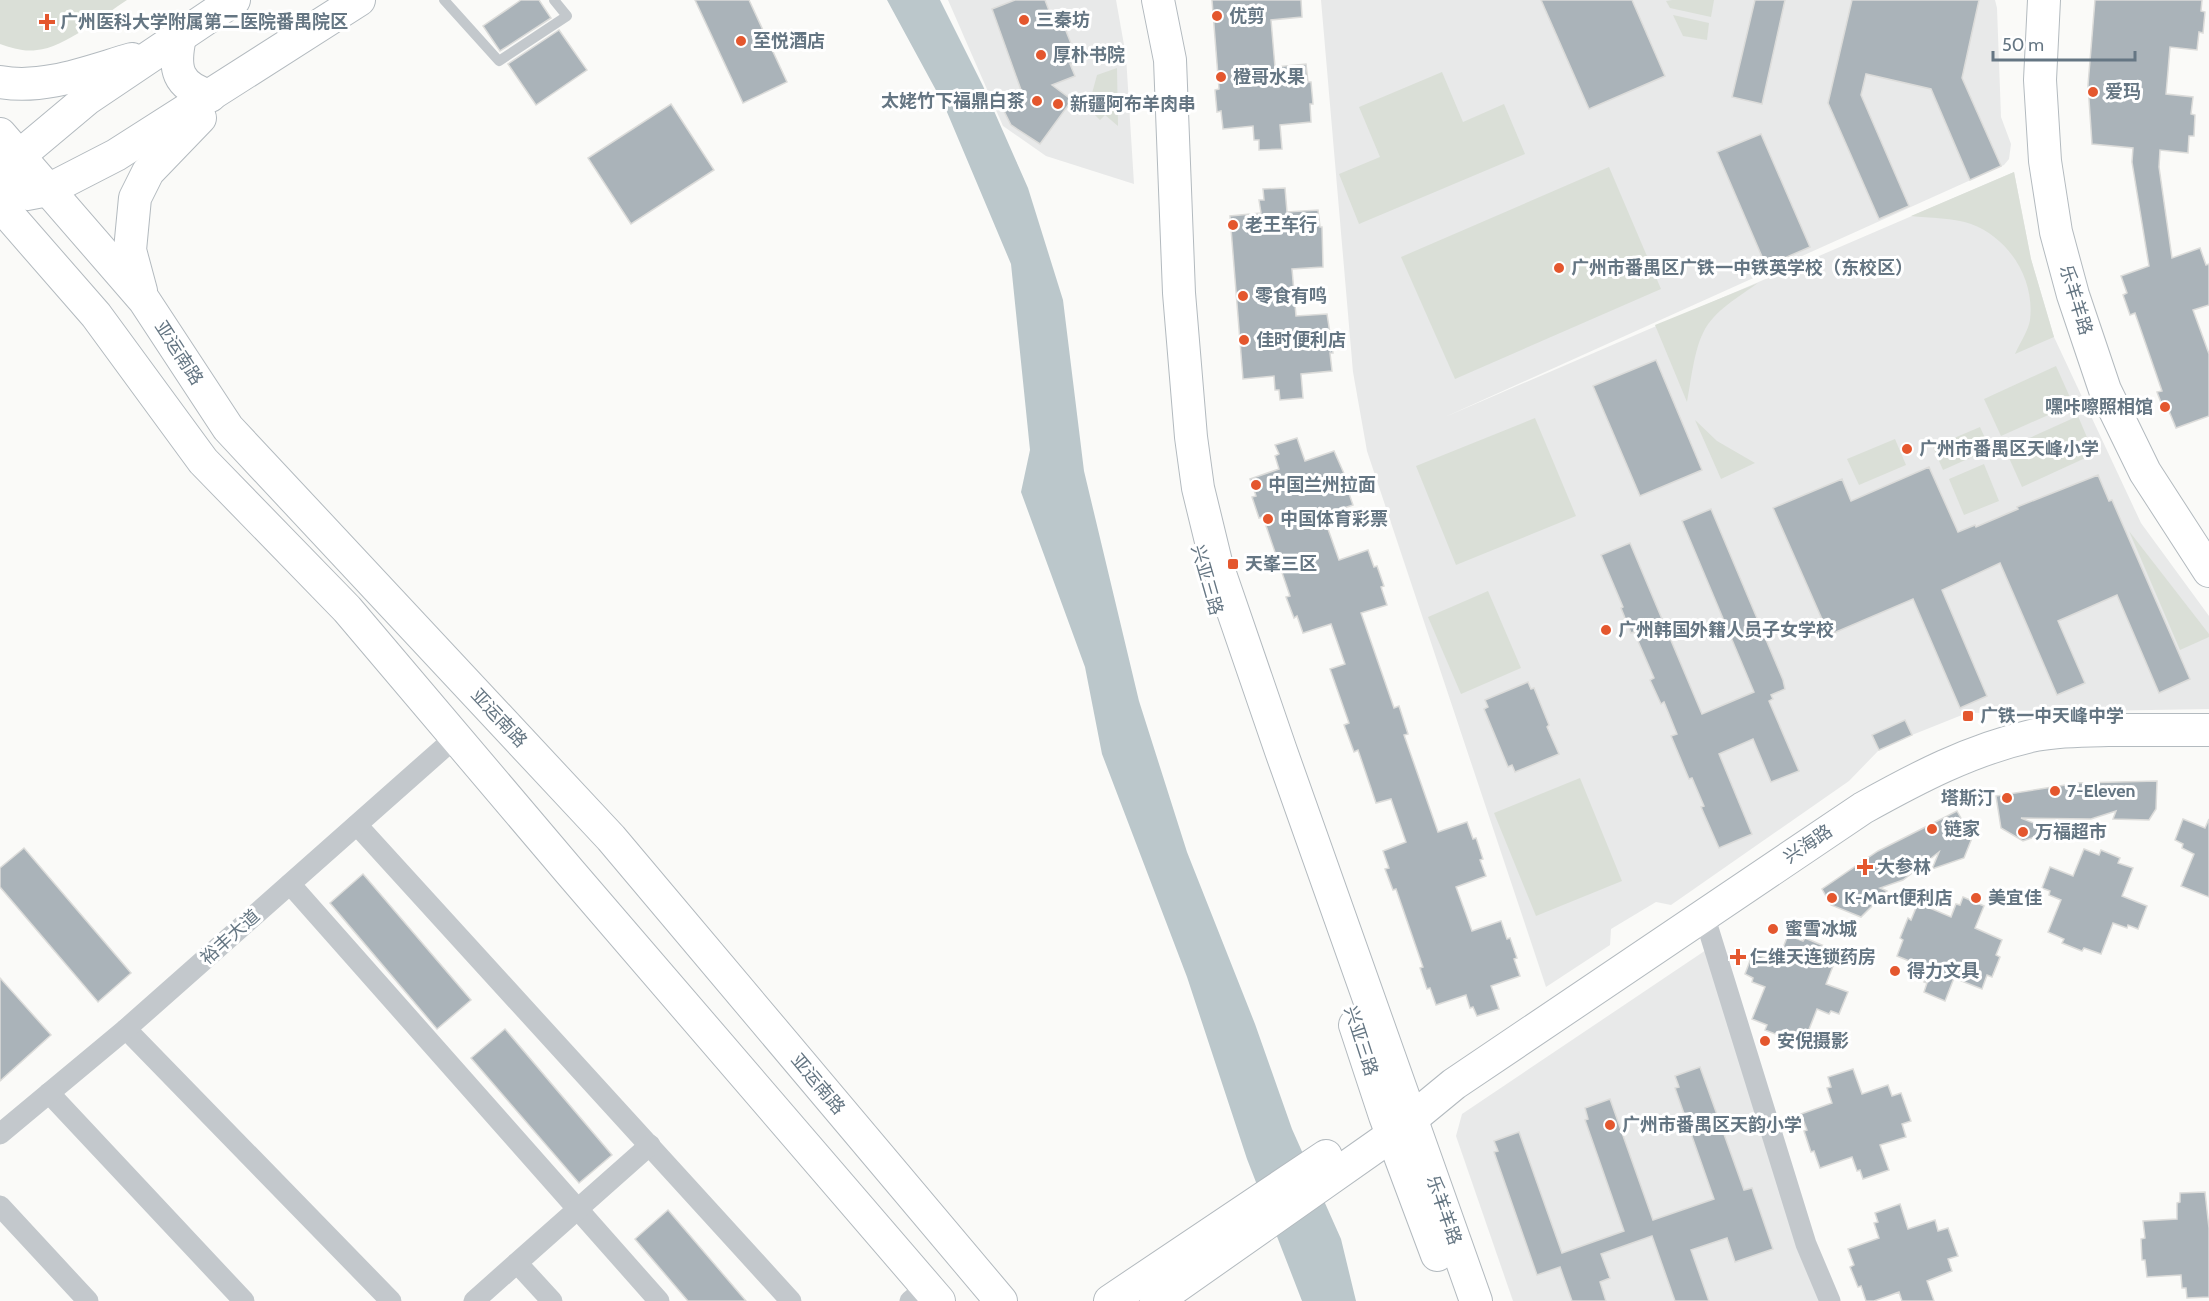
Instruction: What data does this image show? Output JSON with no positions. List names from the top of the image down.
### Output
{
  "streets": {
    "street": [
      "乐羊羊路",
      "亚运南路",
      "兴亚三路",
      "兴海路",
      "裕丰大道"
    ]
  },
  "crossings": [
    ["乐羊羊路", "兴亚三路"],
    ["乐羊羊路", "兴海路"],
    ["兴亚三路", "兴海路"]
  ],
  "places": {
    "other": [
      "优剪",
      "三秦坊",
      "至悦酒店",
      "厚朴书院",
      "橙哥水果",
      "爱玛",
      "太姥竹下福鼎白茶",
      "新疆阿布羊肉串",
      "老王车行",
      "广州市番禺区广铁一中铁英学校（东校区）",
      "零食有鸣",
      "佳时便利店",
      "嘿咔嚓照相馆",
      "广州市番禺区天峰小学",
      "中国兰州拉面",
      "中国体育彩票",
      "广州韩国外籍人员子女学校",
      "7-Eleven",
      "塔斯汀",
      "链家",
      "万福超市",
      "K-Mart便利店",
      "美宜佳",
      "蜜雪冰城",
      "得力文具",
      "安倪摄影",
      "广州市番禺区天韵小学"
    ],
    "health": ["广州医科大学附属第二医院番禺院区", "大参林", "仁维天连锁药房"],
    "transit": ["天峯三区", "广铁一中天峰中学"]
  },
  "scale_bar": "50 m"
}
